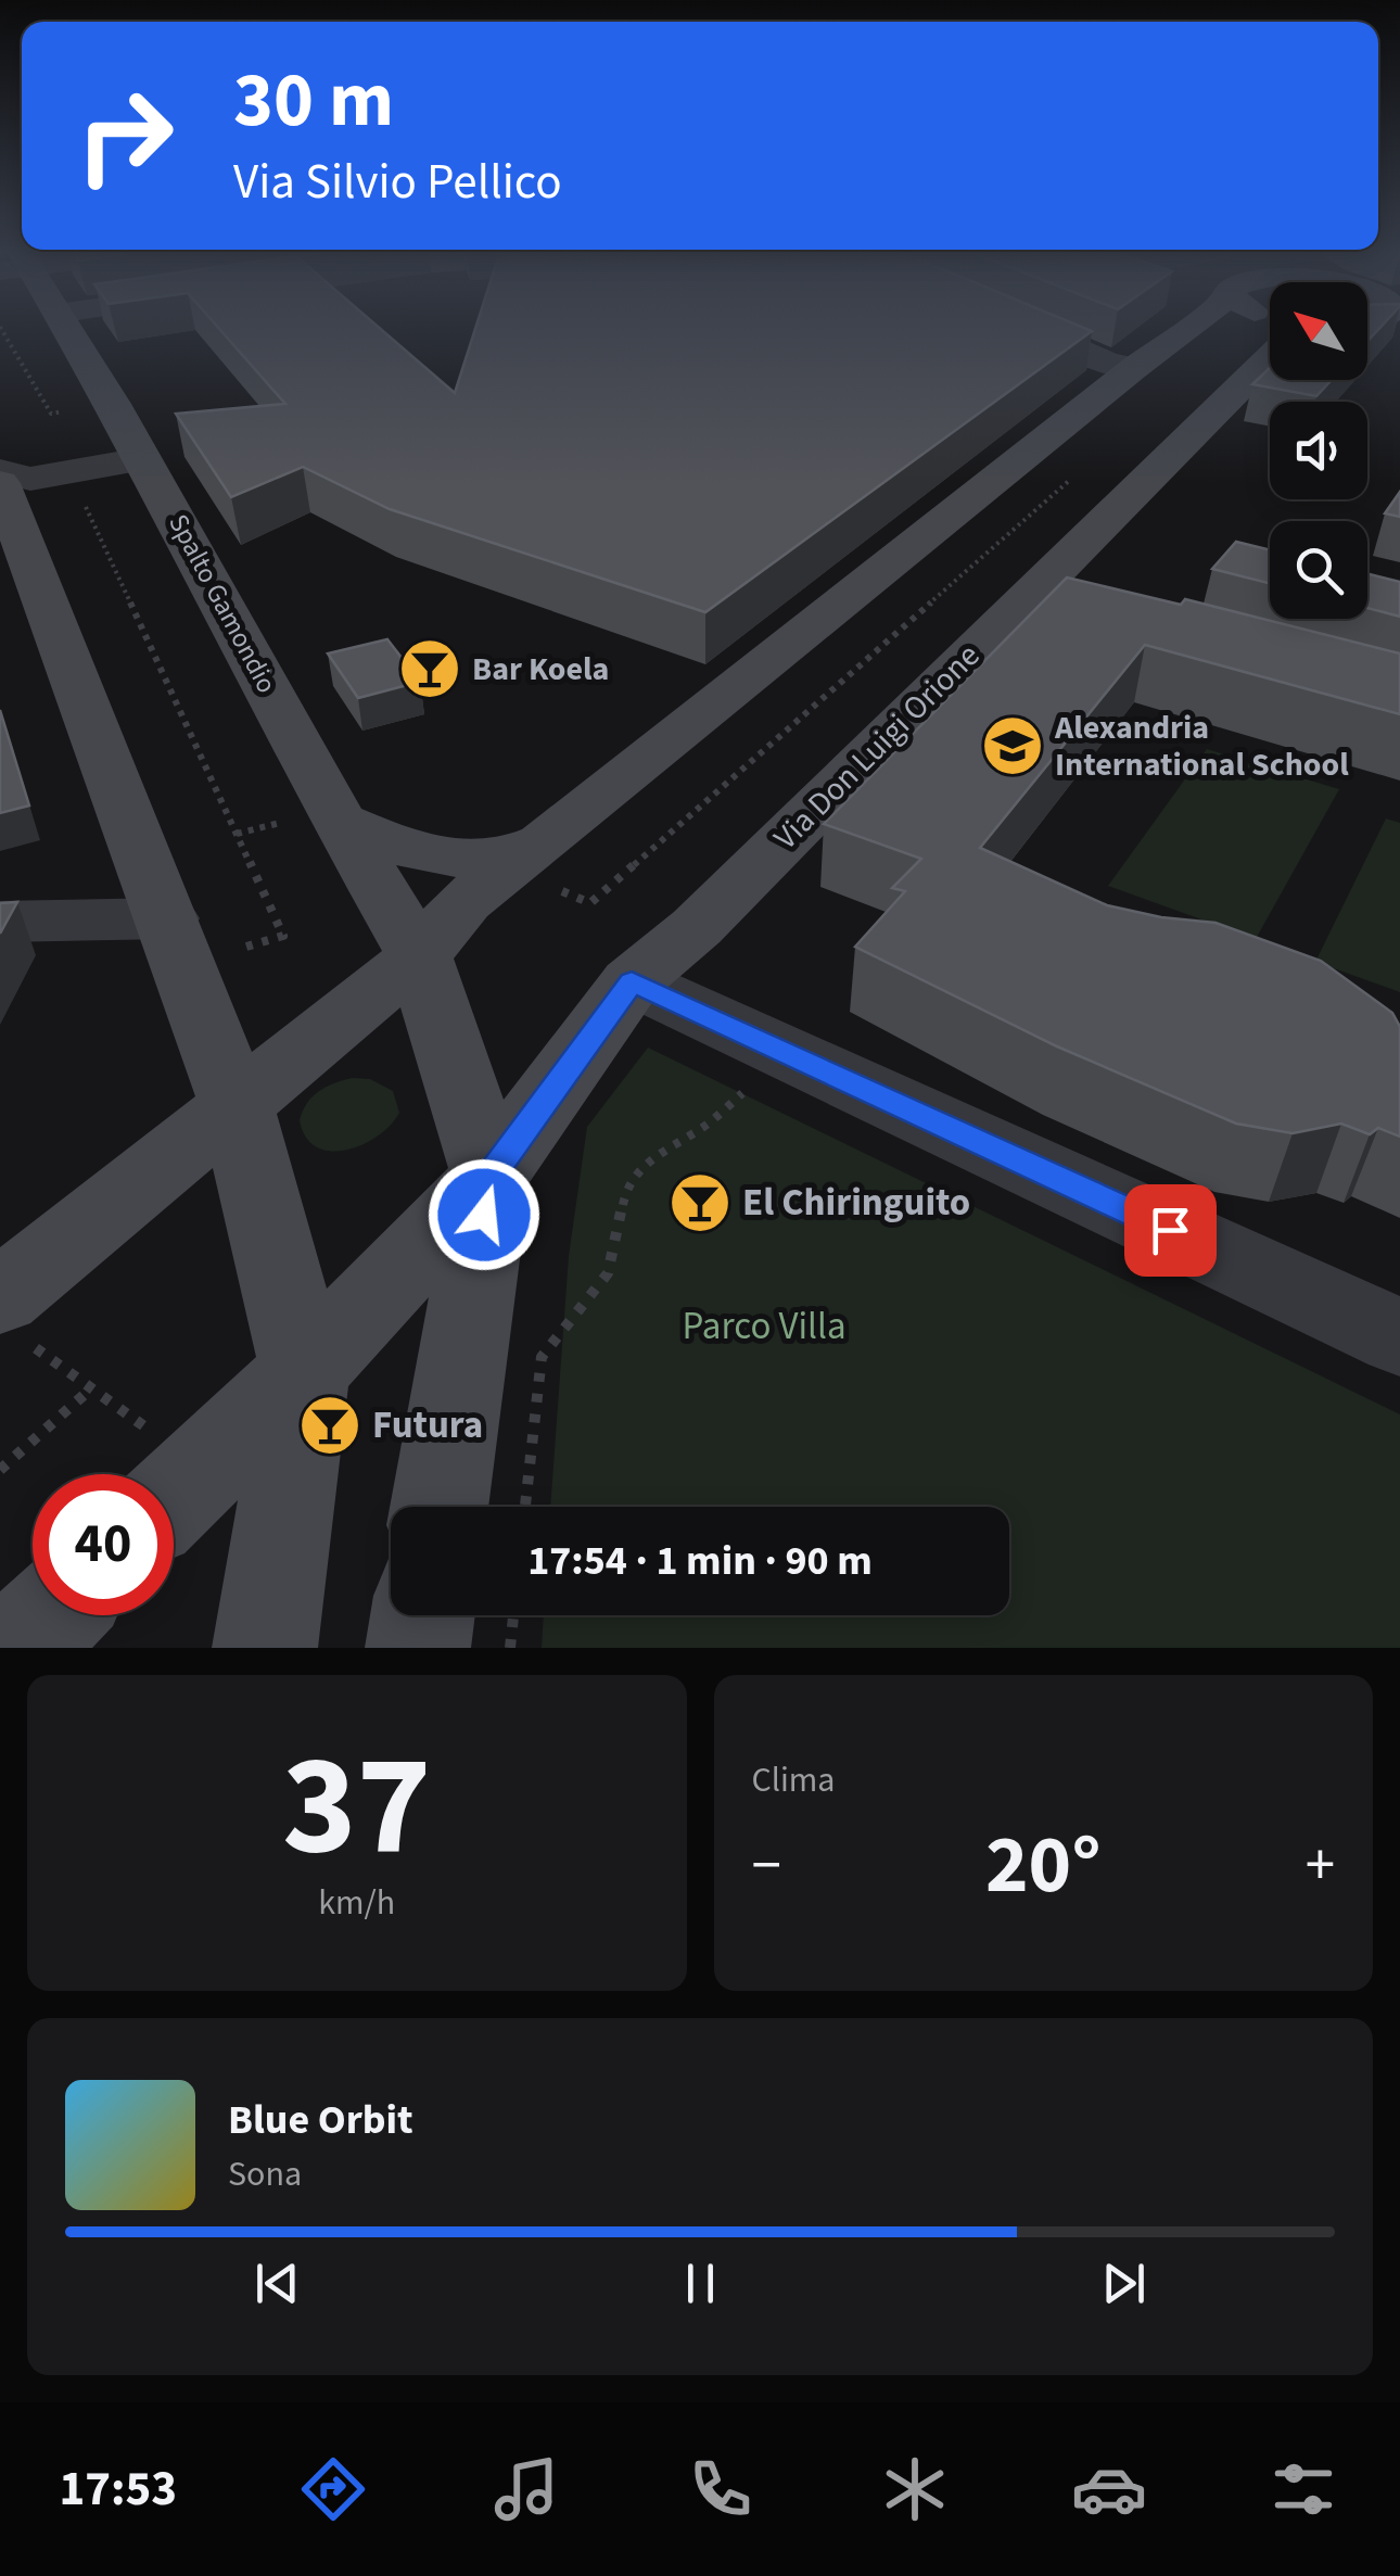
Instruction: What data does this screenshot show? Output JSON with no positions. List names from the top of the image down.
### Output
{
  "streets": {
    "main road": ["Spalto Gamondio", "Via Don Luigi Orione"]
  },
  "crossings": [
    ["Spalto Gamondio", "Via Don Luigi Orione"]
  ],
  "parks": ["Parco Villa"],
  "places": {
    "bar": ["Bar Koela", "El Chiringuito", "Futura"],
    "school or university": ["Alexandria International School"]
  },
  "north": "top left",
  "page": {
    "turn": ["30 m", "Via Silvio Pellico"],
    "limit": "40",
    "trip": "17:54 · 1 min · 90 m",
    "tile": [
      ["37", "km/h"],
      "Clima"
    ],
    "heat": ["−", "20°", "+"],
    "song": ["Blue Orbit", "Sona"],
    "tabs": "17:53"
  }
}
